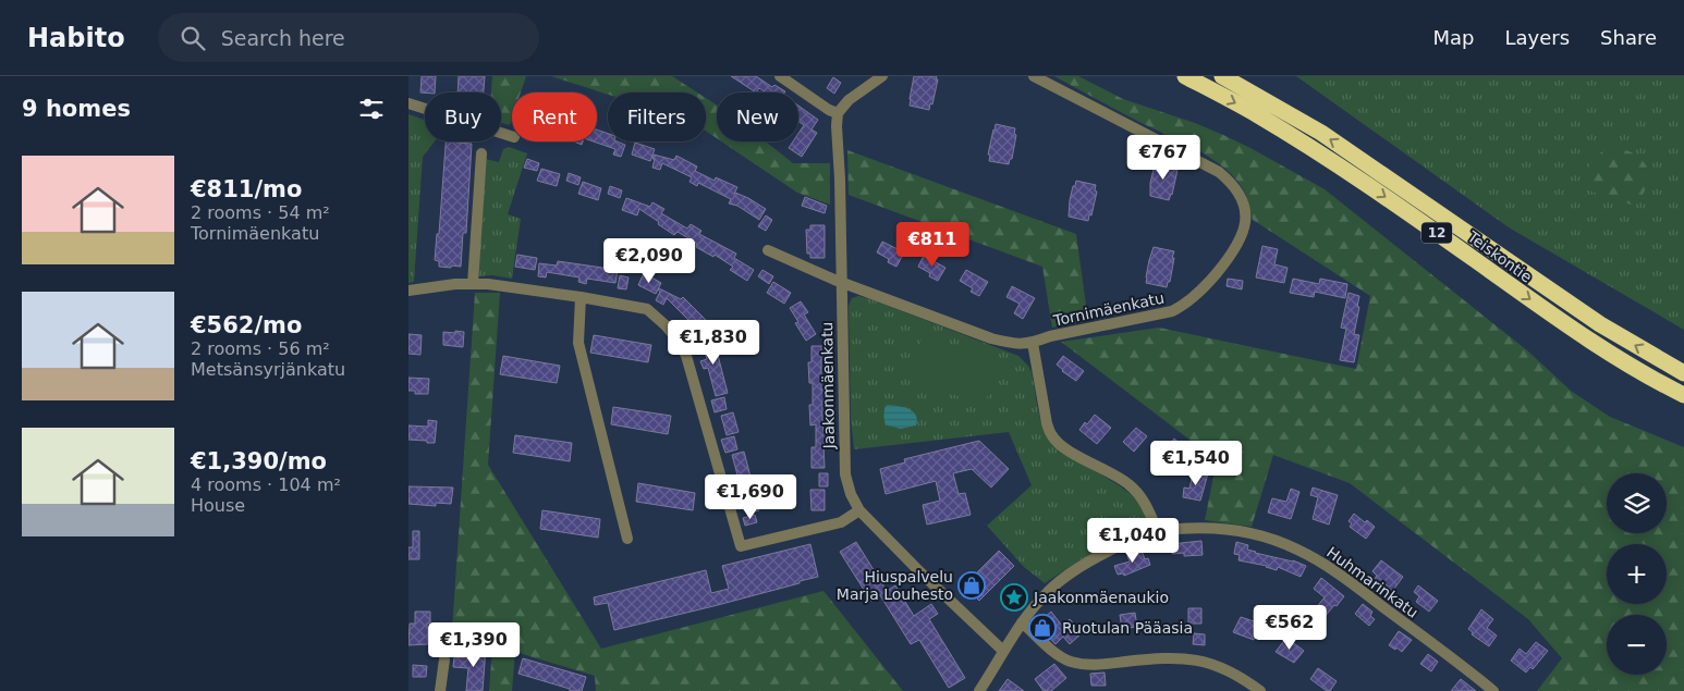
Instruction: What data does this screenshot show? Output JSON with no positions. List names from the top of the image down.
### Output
{
  "streets": {
    "highway": ["12", "Teiskontie"],
    "street": ["Tornimäenkatu", "Jaakonmäenkatu", "Huhmarinkatu"]
  },
  "crossings": [
    ["Tornimäenkatu", "Jaakonmäenkatu"],
    ["Jaakonmäenkatu", "Huhmarinkatu"]
  ],
  "places": {
    "shop": ["Hiuspalvelu Marja Louhesto", "Ruotulan Pääasia"],
    "place": ["Jaakonmäenaukio"]
  },
  "page": {
    "header": "Habito",
    "search": "Search here",
    "nav": ["Map", "Layers", "Share"],
    "heading": "9 homes",
    "chip": [
      "Buy",
      "Rent",
      "Filters",
      "New"
    ],
    "price": [
      "€767",
      "€811",
      "€2,090",
      "€1,830",
      "€1,540",
      "€1,690",
      "€1,040",
      "€562",
      "€1,390"
    ],
    "list": [
      {
        "name": "€811/mo",
        "note": "2 rooms · 54 m² · Tornimäenkatu"
      },
      {
        "name": "€562/mo",
        "note": "2 rooms · 56 m² · Metsänsyrjänkatu"
      },
      {
        "name": "€1,390/mo",
        "note": "4 rooms · 104 m² · House"
      }
    ],
    "map_buttons": ["+", "−"]
  }
}
